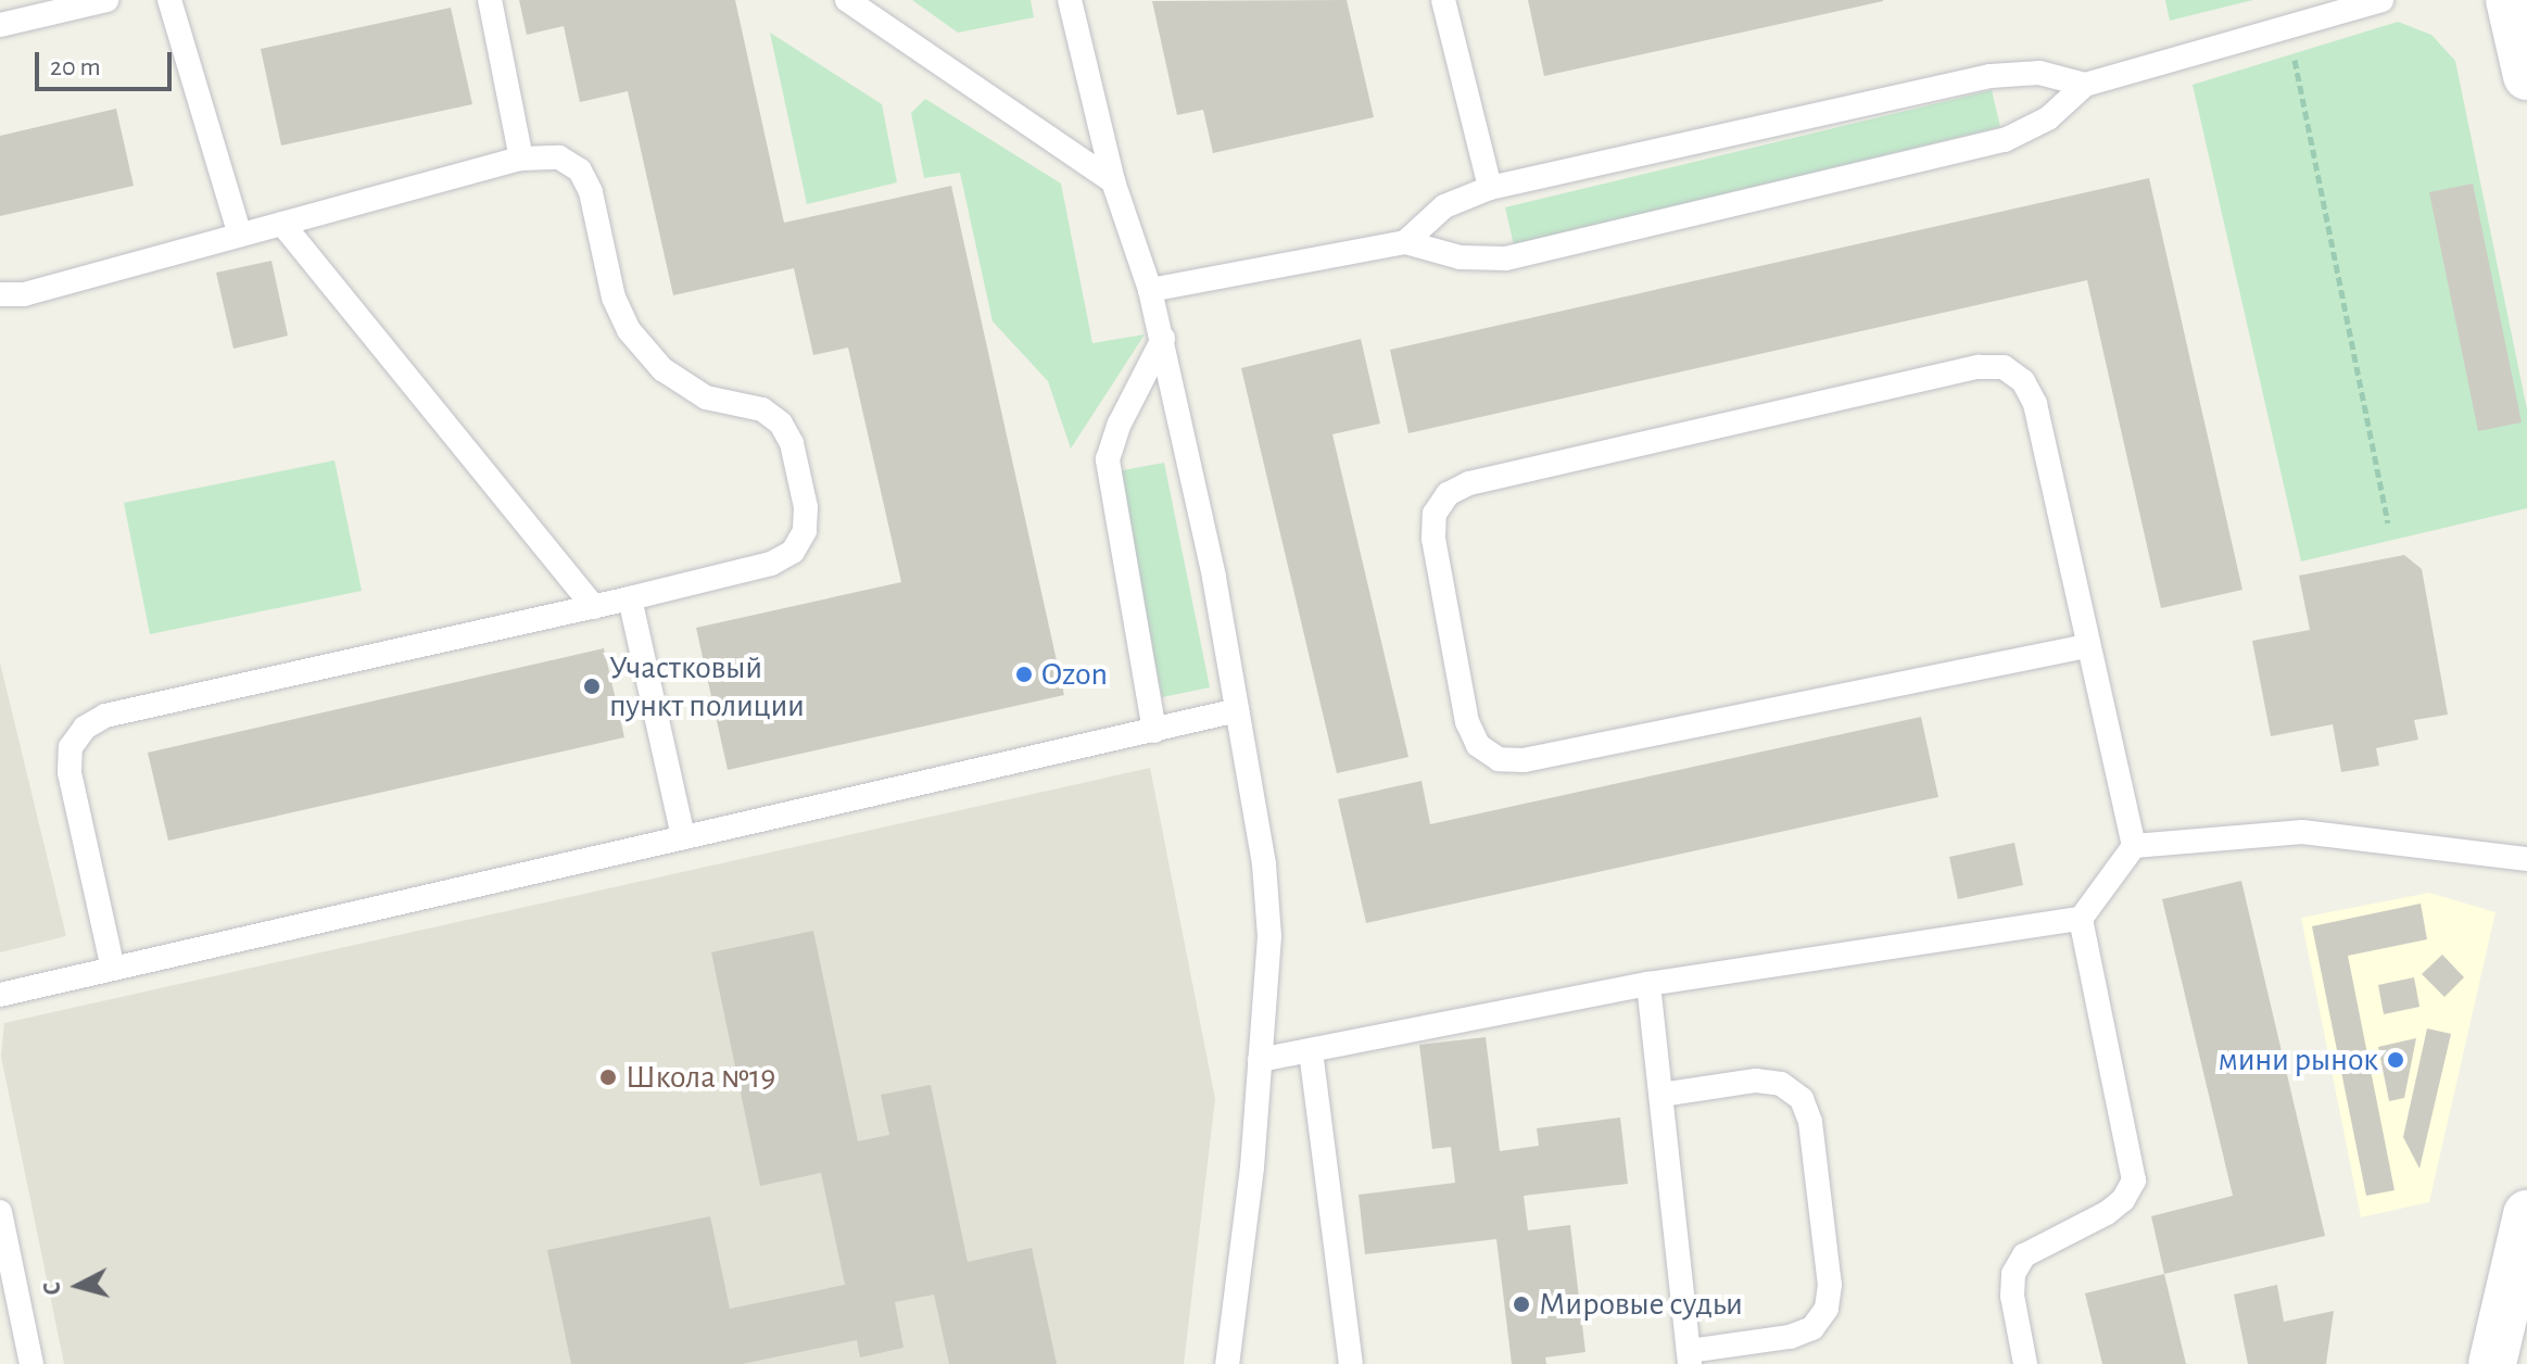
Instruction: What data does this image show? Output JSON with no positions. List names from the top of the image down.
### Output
{
  "places": [
    "Ozon",
    "Участковый пункт полиции",
    "мини рынок",
    "Школа №19",
    "Мировые судьи"
  ],
  "scale_bar": "20 m",
  "north": "left"
}
